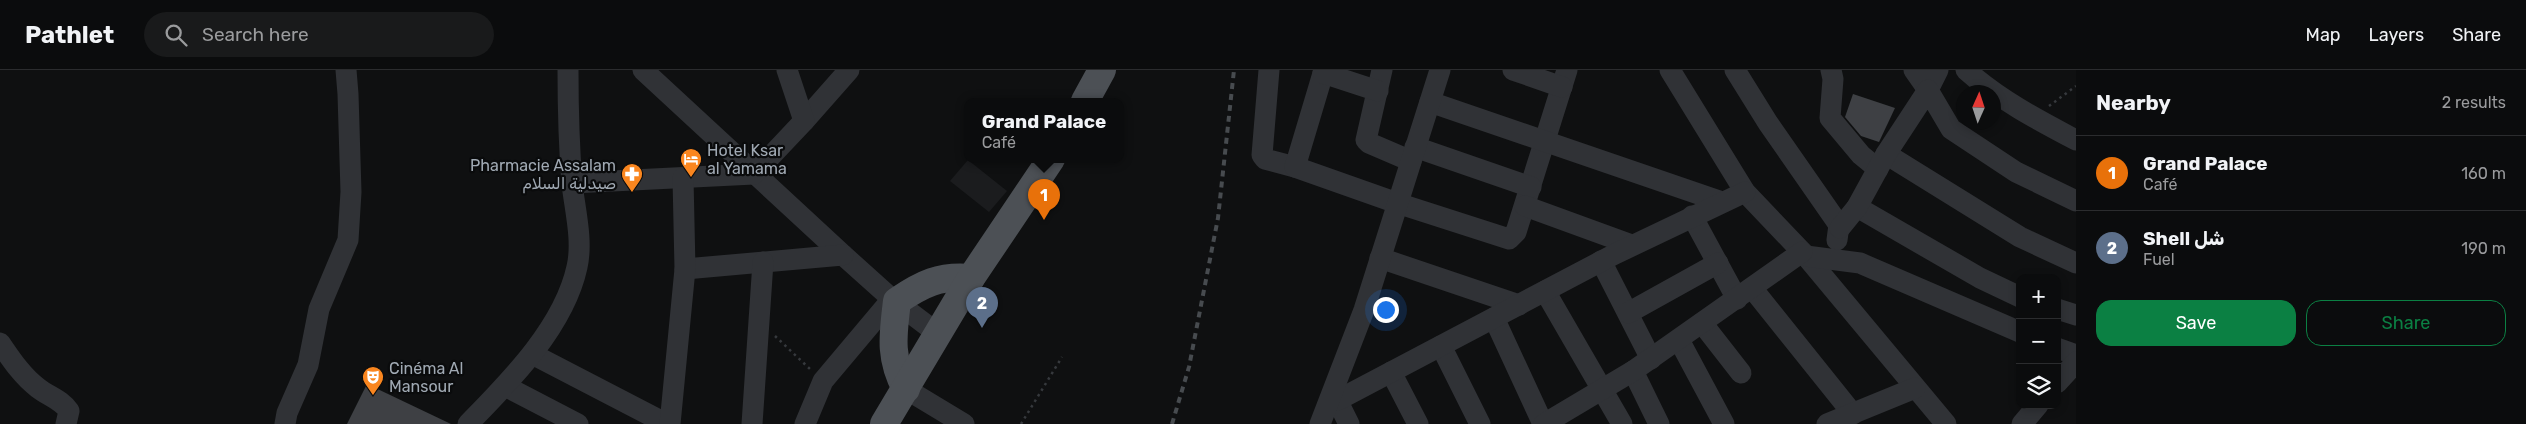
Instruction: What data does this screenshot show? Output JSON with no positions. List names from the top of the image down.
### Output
{
  "places": {
    "hotel": ["Hotel Ksar al Yamama"],
    "pharmacy": ["Pharmacie Assalam صيدلية السلام"],
    "theatre": ["Cinéma Al Mansour"]
  },
  "north": "top",
  "page": {
    "header": "Pathlet",
    "search": "Search here",
    "nav": ["Map", "Layers", "Share"],
    "heading": ["Nearby", "2 results"],
    "popup": ["Grand Palace", "Café"],
    "list": [
      {
        "mark": "1",
        "name": "Grand Palace",
        "note": "Café",
        "value": "160 m"
      },
      {
        "mark": "2",
        "name": "Shell شل",
        "note": "Fuel",
        "value": "190 m"
      }
    ],
    "pins": ["1", "2"],
    "map_buttons": ["+", "−"],
    "buttons": ["Save", "Share"]
  }
}
